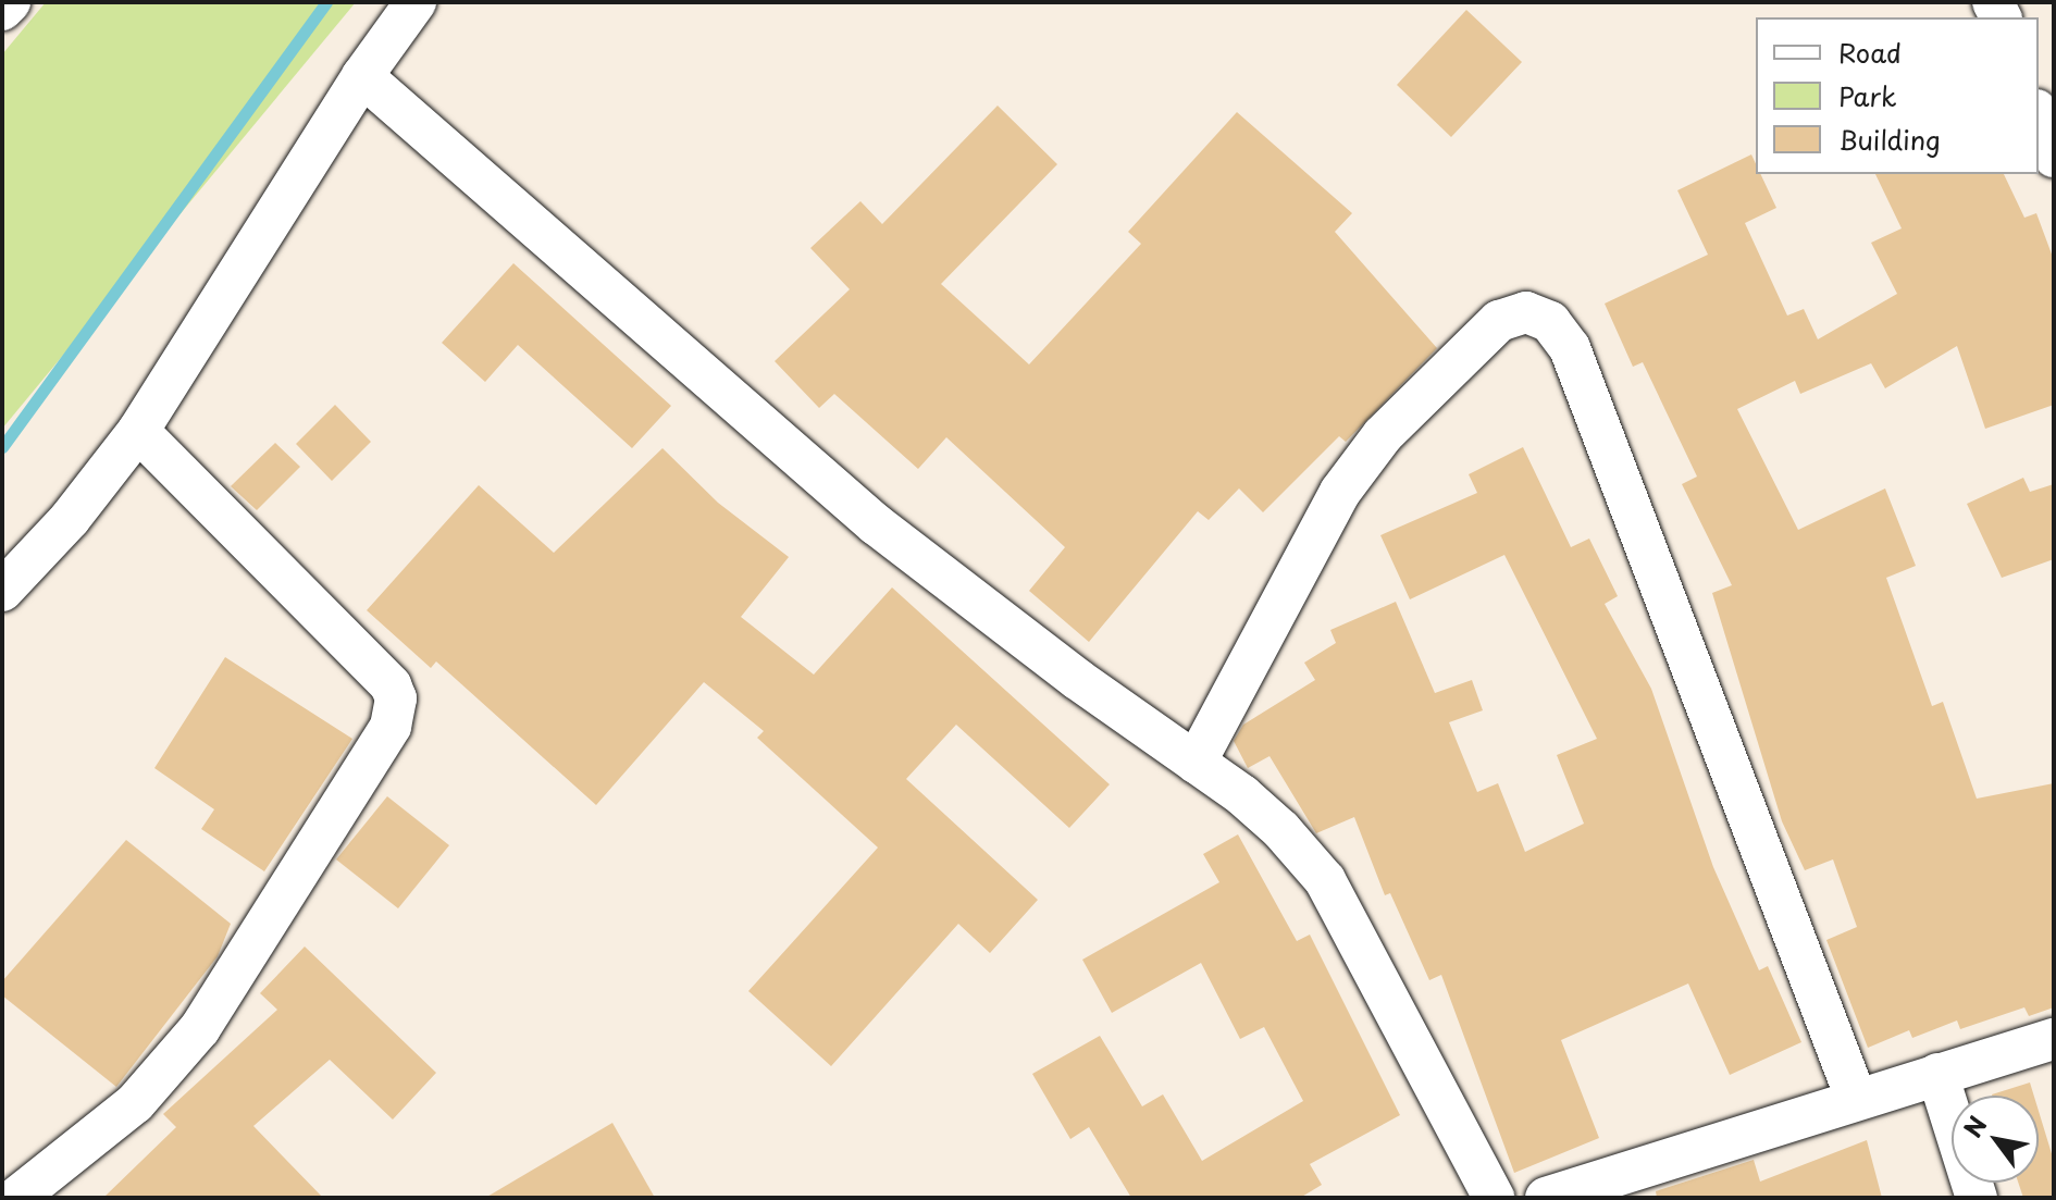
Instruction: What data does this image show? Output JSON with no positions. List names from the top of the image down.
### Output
{
  "legend": ["Road", "Park", "Building"],
  "north": "top left"
}
